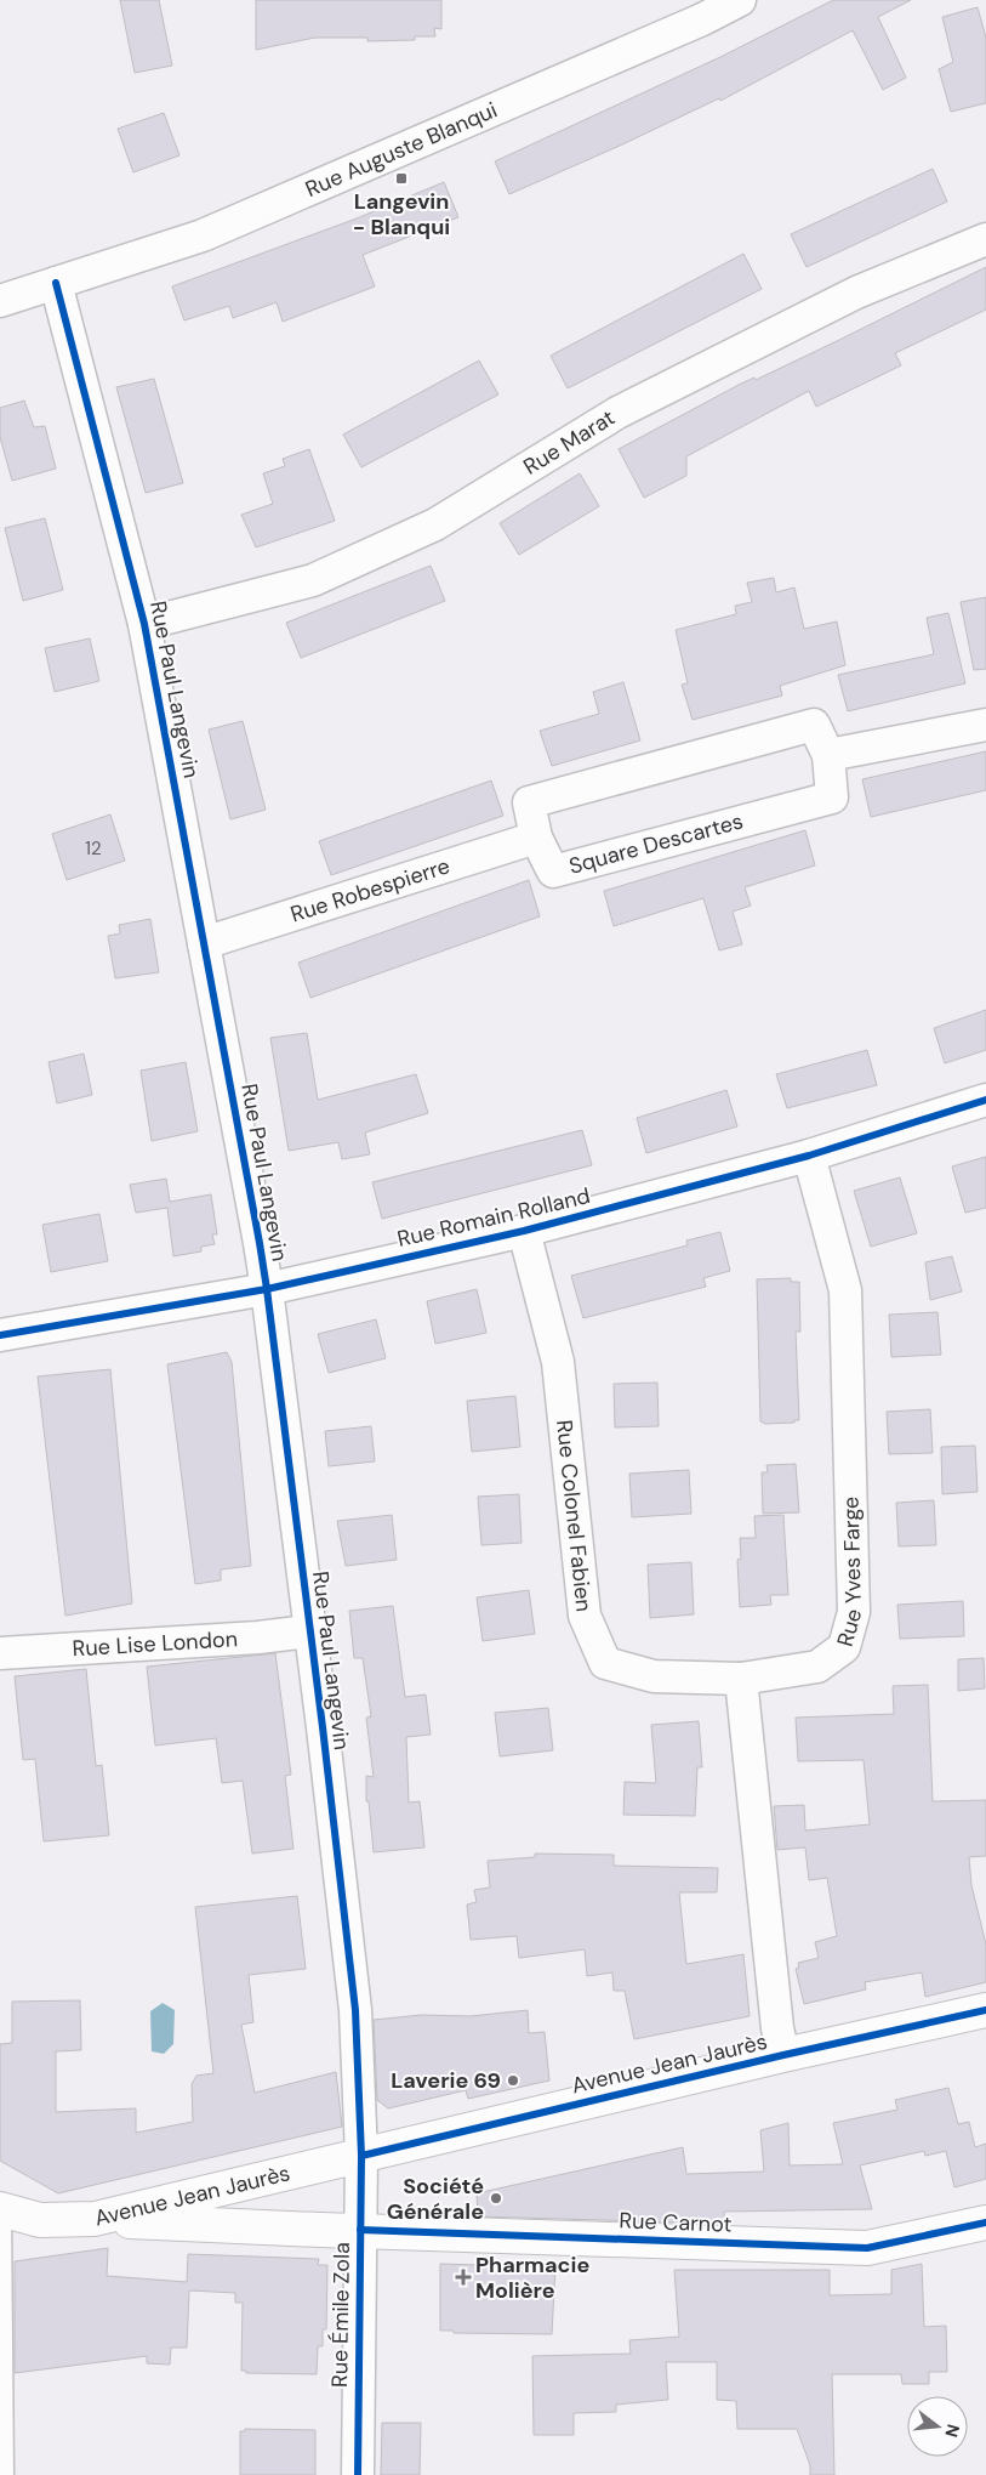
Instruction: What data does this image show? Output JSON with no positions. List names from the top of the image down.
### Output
{
  "streets": {
    "main road": ["Avenue Jean Jaurès", "Rue Carnot"],
    "street": [
      "Rue Auguste Blanqui",
      "Rue Marat",
      "Rue Paul Langevin",
      "Square Descartes",
      "Rue Robespierre",
      "Rue Romain Rolland",
      "Rue Colonel Fabien",
      "Rue Yves Farge",
      "Rue Lise London",
      "Rue Émile Zola"
    ]
  },
  "crossings": [
    ["Rue Auguste Blanqui", "Rue Paul Langevin"],
    ["Rue Marat", "Rue Paul Langevin"],
    ["Rue Paul Langevin", "Rue Robespierre"],
    ["Rue Paul Langevin", "Rue Romain Rolland"],
    ["Rue Paul Langevin", "Rue Lise London"],
    ["Rue Paul Langevin", "Avenue Jean Jaurès"],
    ["Rue Paul Langevin", "Rue Émile Zola"],
    ["Square Descartes", "Rue Robespierre"],
    ["Rue Romain Rolland", "Rue Colonel Fabien"],
    ["Rue Romain Rolland", "Rue Yves Farge"],
    ["Rue Colonel Fabien", "Rue Yves Farge"],
    ["Avenue Jean Jaurès", "Rue Carnot"],
    ["Avenue Jean Jaurès", "Rue Émile Zola"],
    ["Rue Carnot", "Rue Émile Zola"]
  ],
  "places": {
    "transit": ["Langevin - Blanqui"],
    "other": ["Laverie 69", "Société Générale"],
    "health": ["Pharmacie Molière"]
  },
  "house_numbers": ["12"],
  "north": "right"
}
